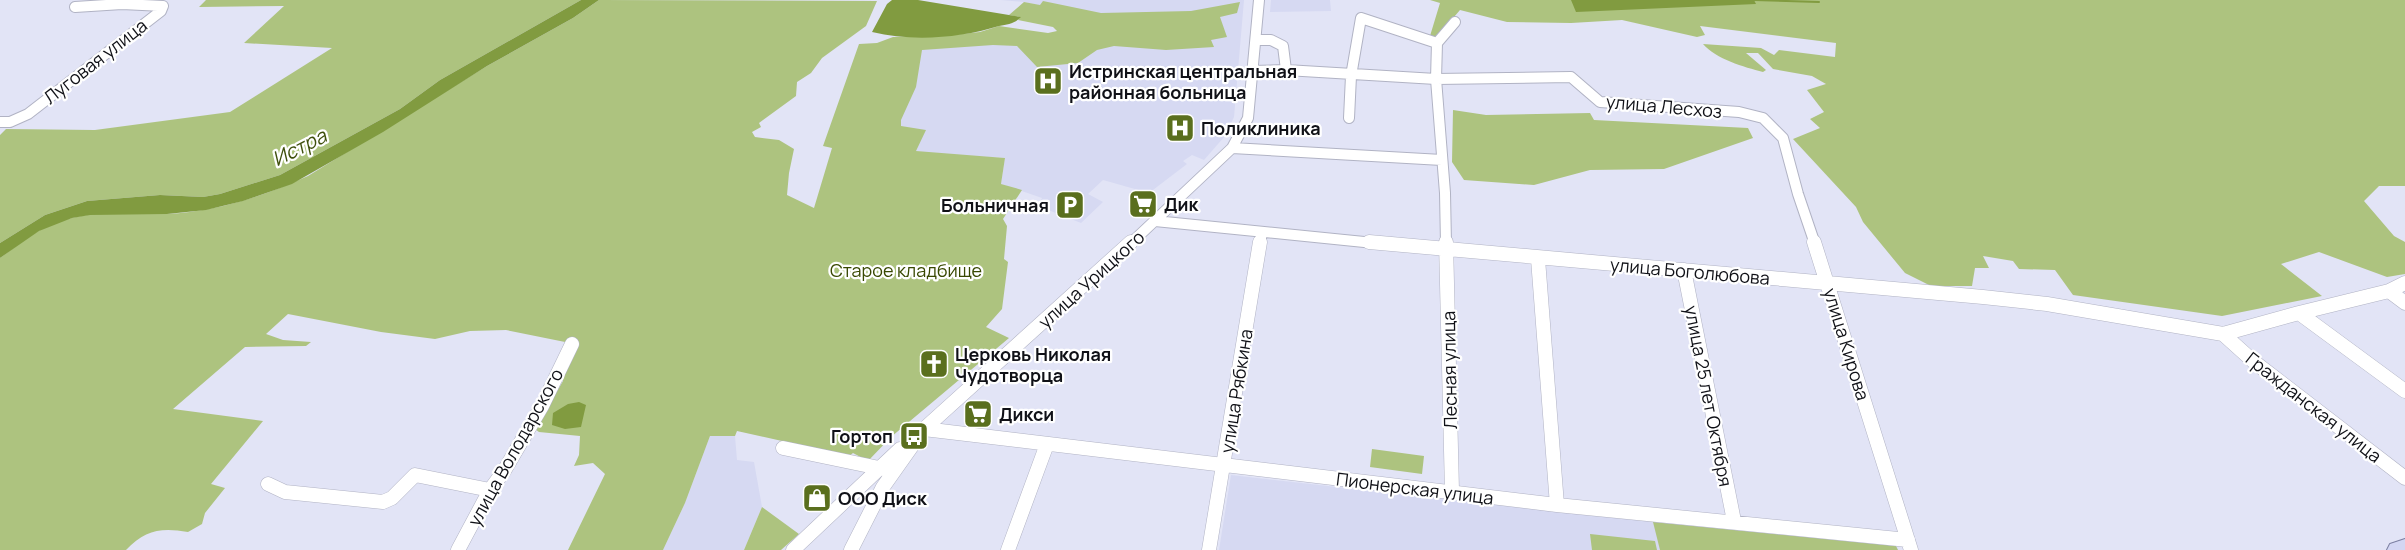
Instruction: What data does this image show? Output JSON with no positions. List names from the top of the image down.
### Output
{
  "streets": {
    "street": [
      "Луговая улица",
      "улица Лесхоз",
      "улица Боголюбова",
      "улица Урицкого",
      "улица Кирова",
      "Лесная улица",
      "улица Рябкина",
      "улица 25 лет Октября",
      "Гражданская улица",
      "улица Володарского",
      "Пионерская улица"
    ]
  },
  "crossings": [
    ["улица Лесхоз", "улица Урицкого"],
    ["улица Лесхоз", "улица Кирова"],
    ["улица Лесхоз", "Лесная улица"],
    ["улица Боголюбова", "улица Урицкого"],
    ["улица Боголюбова", "улица Кирова"],
    ["улица Боголюбова", "Лесная улица"],
    ["улица Боголюбова", "улица Рябкина"],
    ["улица Боголюбова", "улица 25 лет Октября"],
    ["улица Боголюбова", "Гражданская улица"],
    ["улица Урицкого", "Пионерская улица"],
    ["улица Кирова", "Пионерская улица"],
    ["Лесная улица", "Пионерская улица"],
    ["улица Рябкина", "Пионерская улица"],
    ["улица 25 лет Октября", "Пионерская улица"]
  ],
  "water": ["Истра"],
  "parks": ["Старое кладбище"],
  "places": {
    "hospital": ["Истринская центральная районная больница", "Поликлиника"],
    "supermarket": ["Дик", "Дикси"],
    "parking": ["Больничная"],
    "church": ["Церковь Николая Чудотворца"],
    "bus stop": ["Гортоп"],
    "shop": ["ООО Диск"]
  }
}
